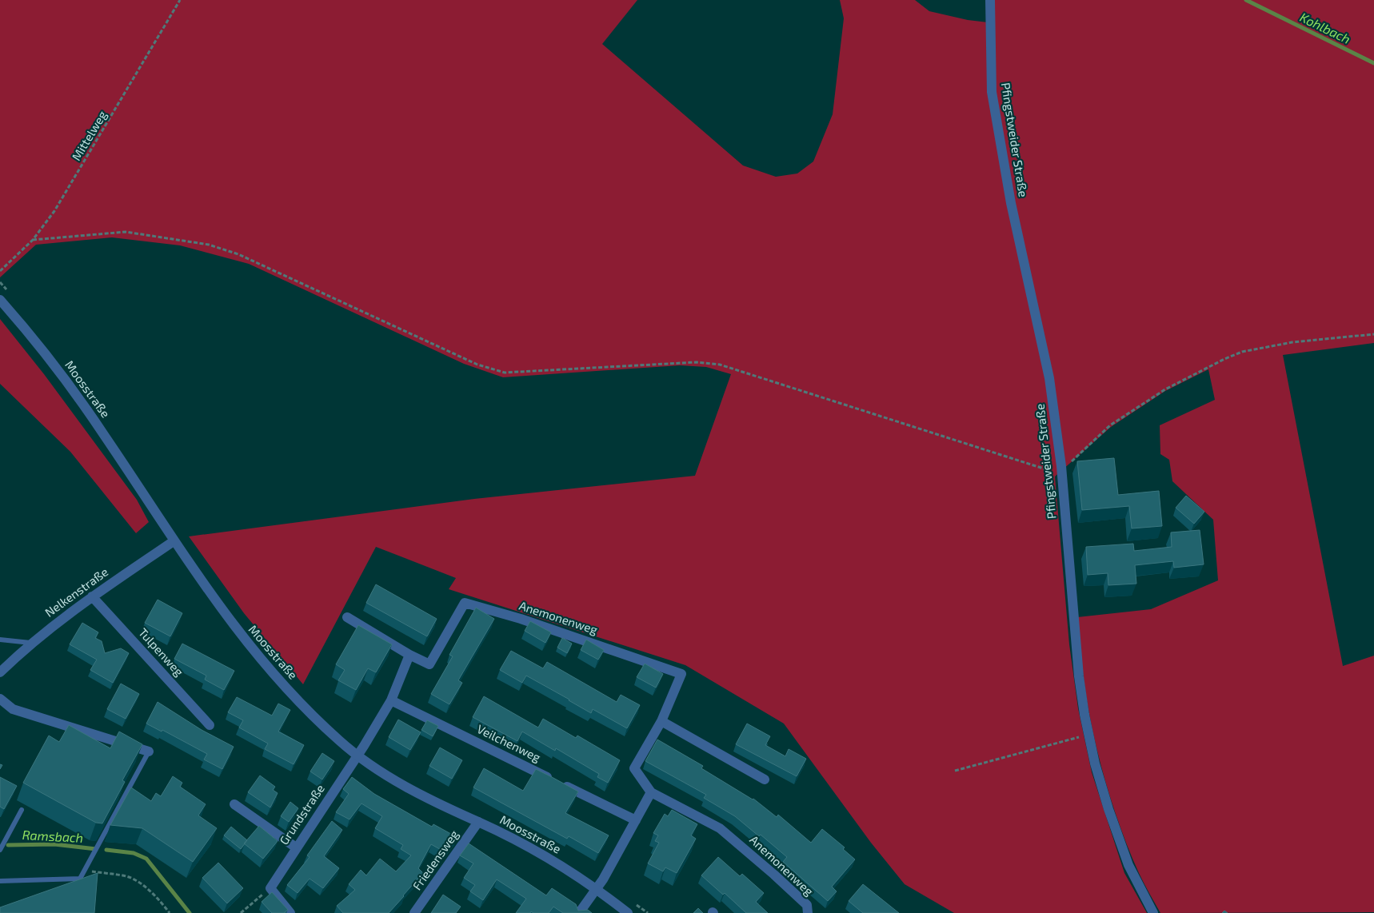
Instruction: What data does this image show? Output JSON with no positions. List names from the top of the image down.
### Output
{
  "streets": {
    "street": [
      "Pfingstweider Straße",
      "Moosstraße",
      "Nelkenstraße",
      "Anemonenweg",
      "Tulpenweg",
      "Veilchenweg",
      "Grundstraße",
      "Friedensweg"
    ],
    "path": ["Mittelweg"]
  },
  "crossings": [
    ["Moosstraße", "Nelkenstraße"],
    ["Moosstraße", "Grundstraße"],
    ["Moosstraße", "Friedensweg"],
    ["Nelkenstraße", "Tulpenweg"]
  ],
  "water": ["Kohlbach", "Ramsbach"]
}
